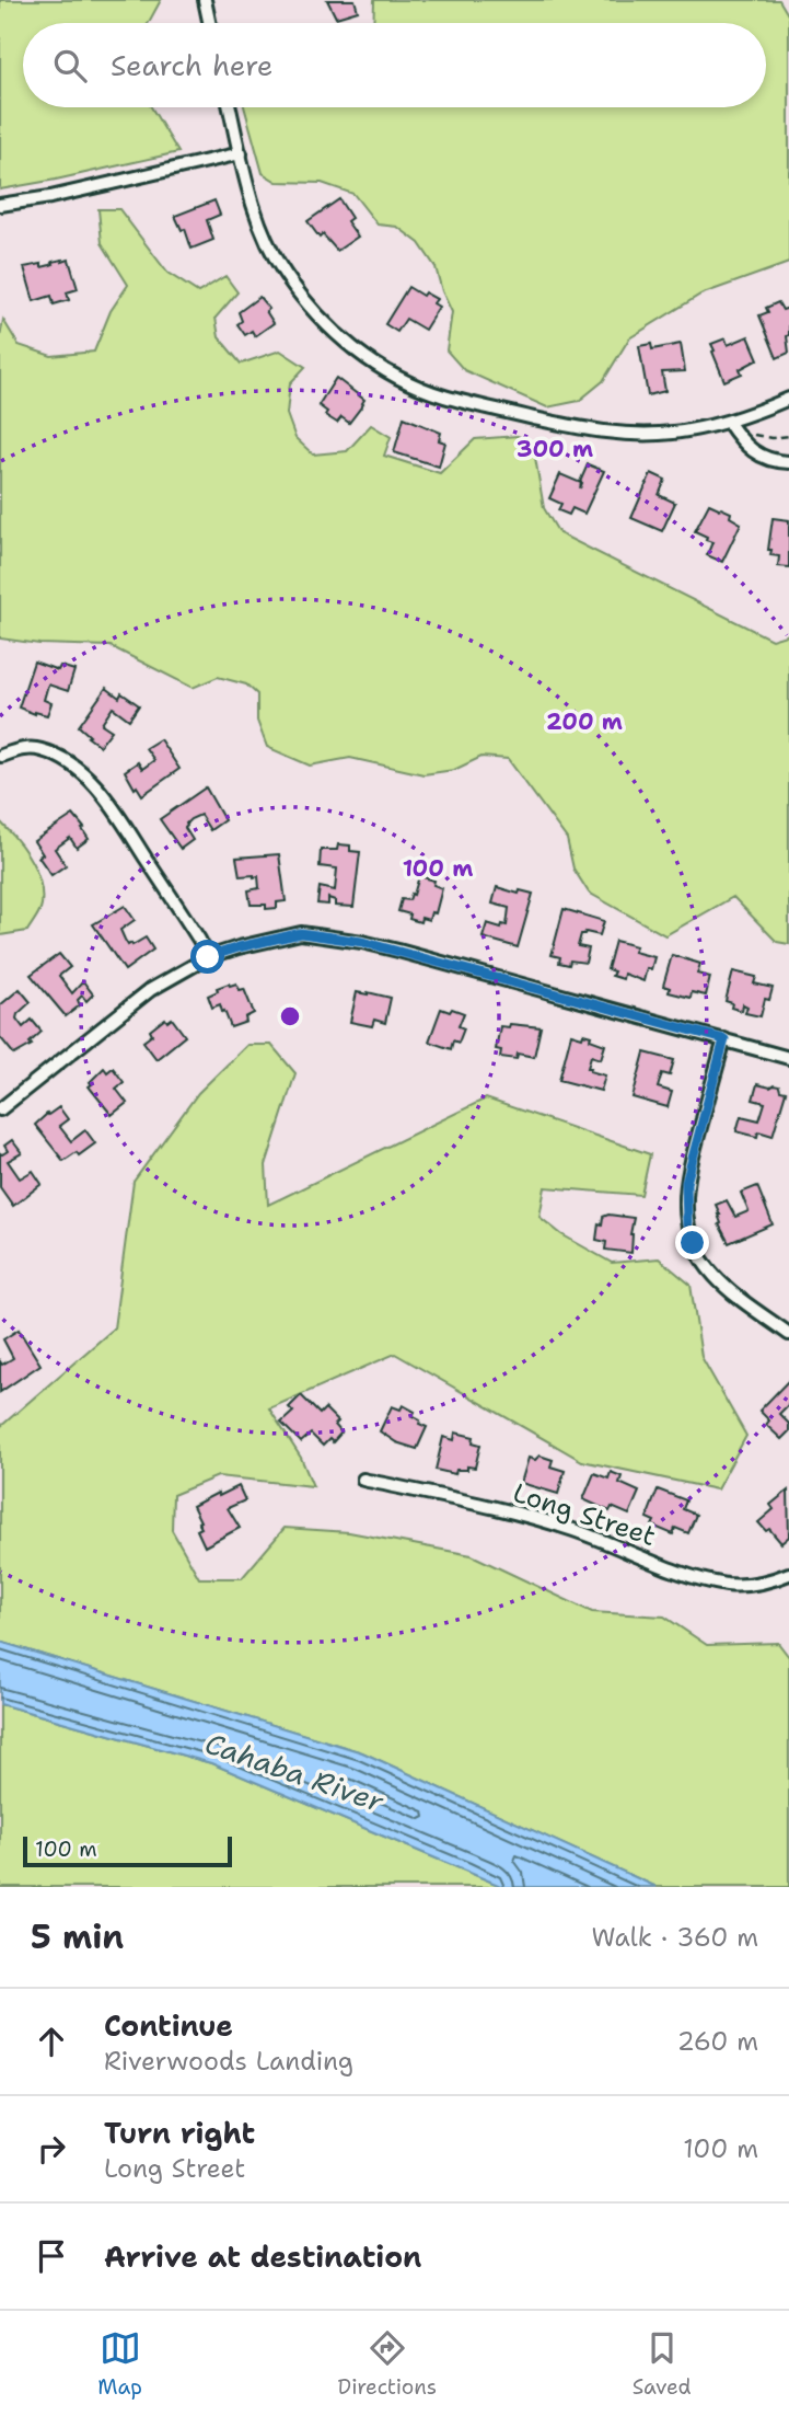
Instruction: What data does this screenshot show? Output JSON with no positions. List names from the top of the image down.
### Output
{
  "streets": {
    "street": ["Long Street"]
  },
  "water": ["Cahaba River"],
  "scale_bar": "100 m",
  "page": {
    "search": "Search here",
    "scale": "100 m",
    "heading": ["5 min", "Walk · 360 m"],
    "list": [
      ["Continue", "Riverwoods Landing", "260 m"],
      ["Turn right", "Long Street", "100 m"],
      "Arrive at destination"
    ],
    "nav": ["Map", "Directions", "Saved"]
  },
  "rings": ["300 m", "200 m", "100 m"]
}
